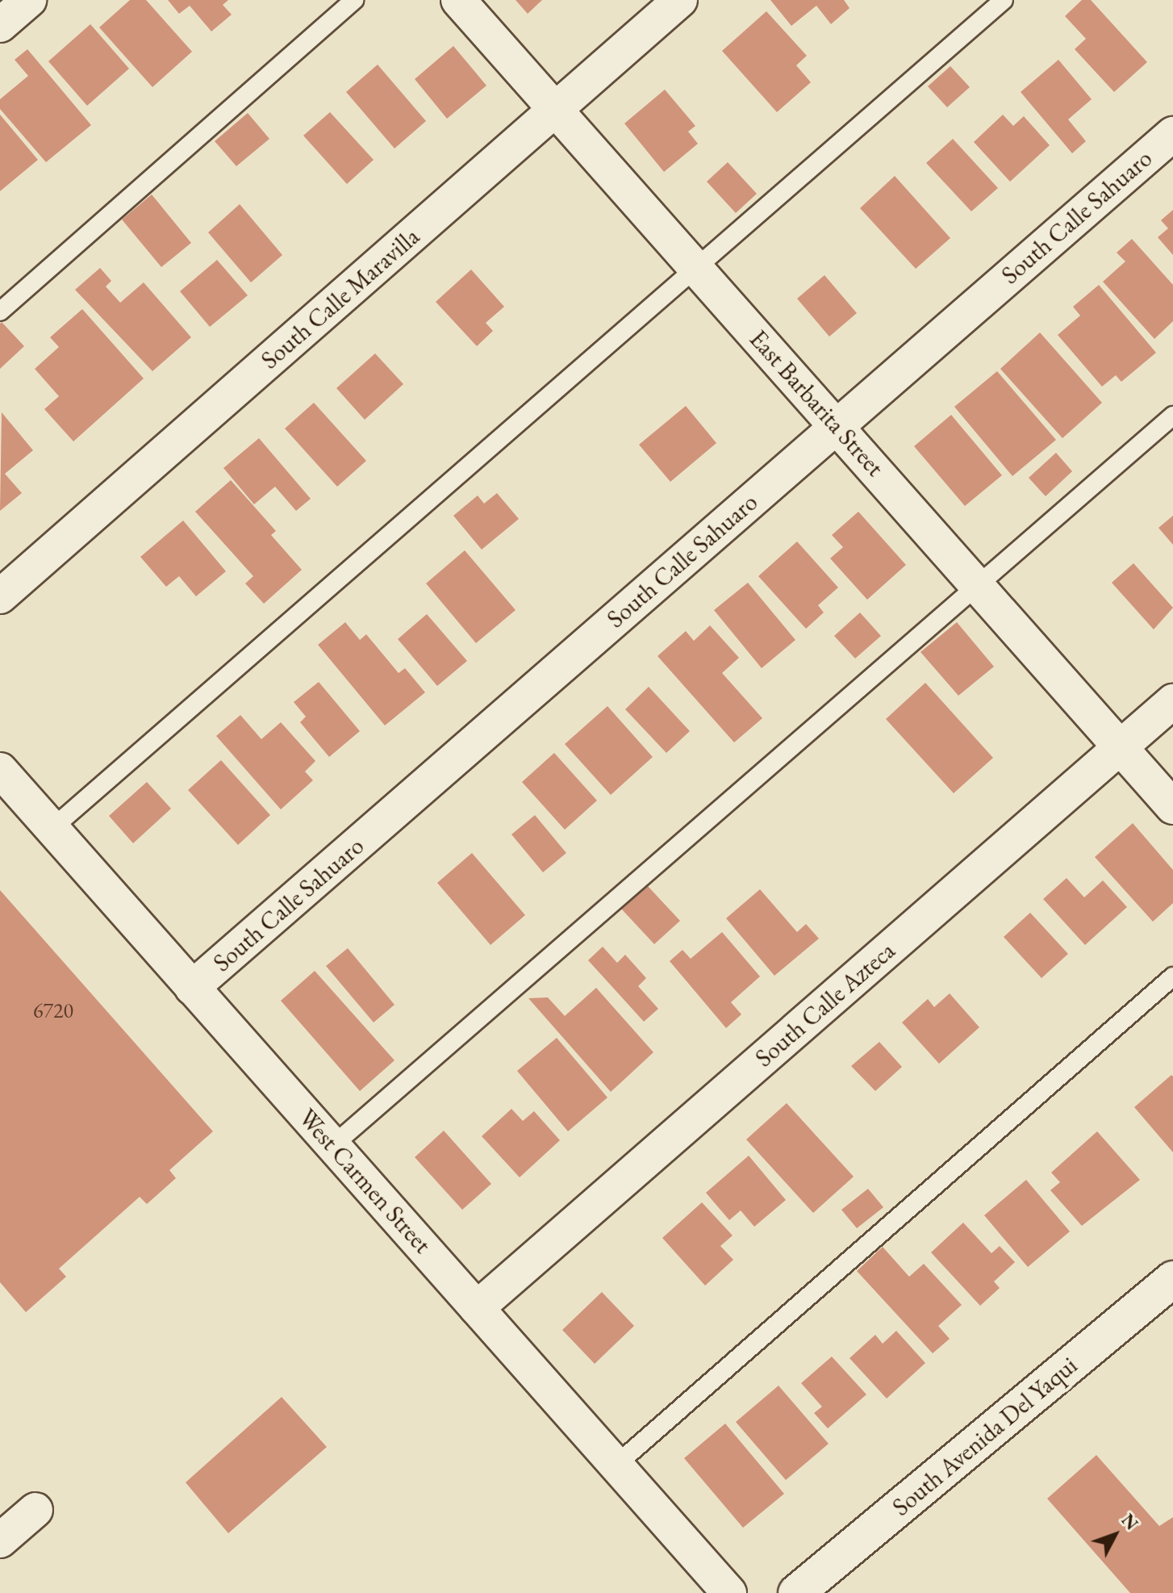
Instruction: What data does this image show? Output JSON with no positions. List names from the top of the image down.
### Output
{
  "streets": {
    "street": [
      "South Calle Sahuaro",
      "South Calle Maravilla",
      "East Barbarita Street",
      "South Calle Azteca",
      "West Carmen Street",
      "South Avenida Del Yaqui"
    ]
  },
  "crossings": [
    ["South Calle Sahuaro", "East Barbarita Street"],
    ["South Calle Sahuaro", "West Carmen Street"],
    ["South Calle Maravilla", "East Barbarita Street"],
    ["East Barbarita Street", "South Calle Azteca"],
    ["South Calle Azteca", "West Carmen Street"]
  ],
  "house_numbers": ["6720"],
  "north": "top right"
}
